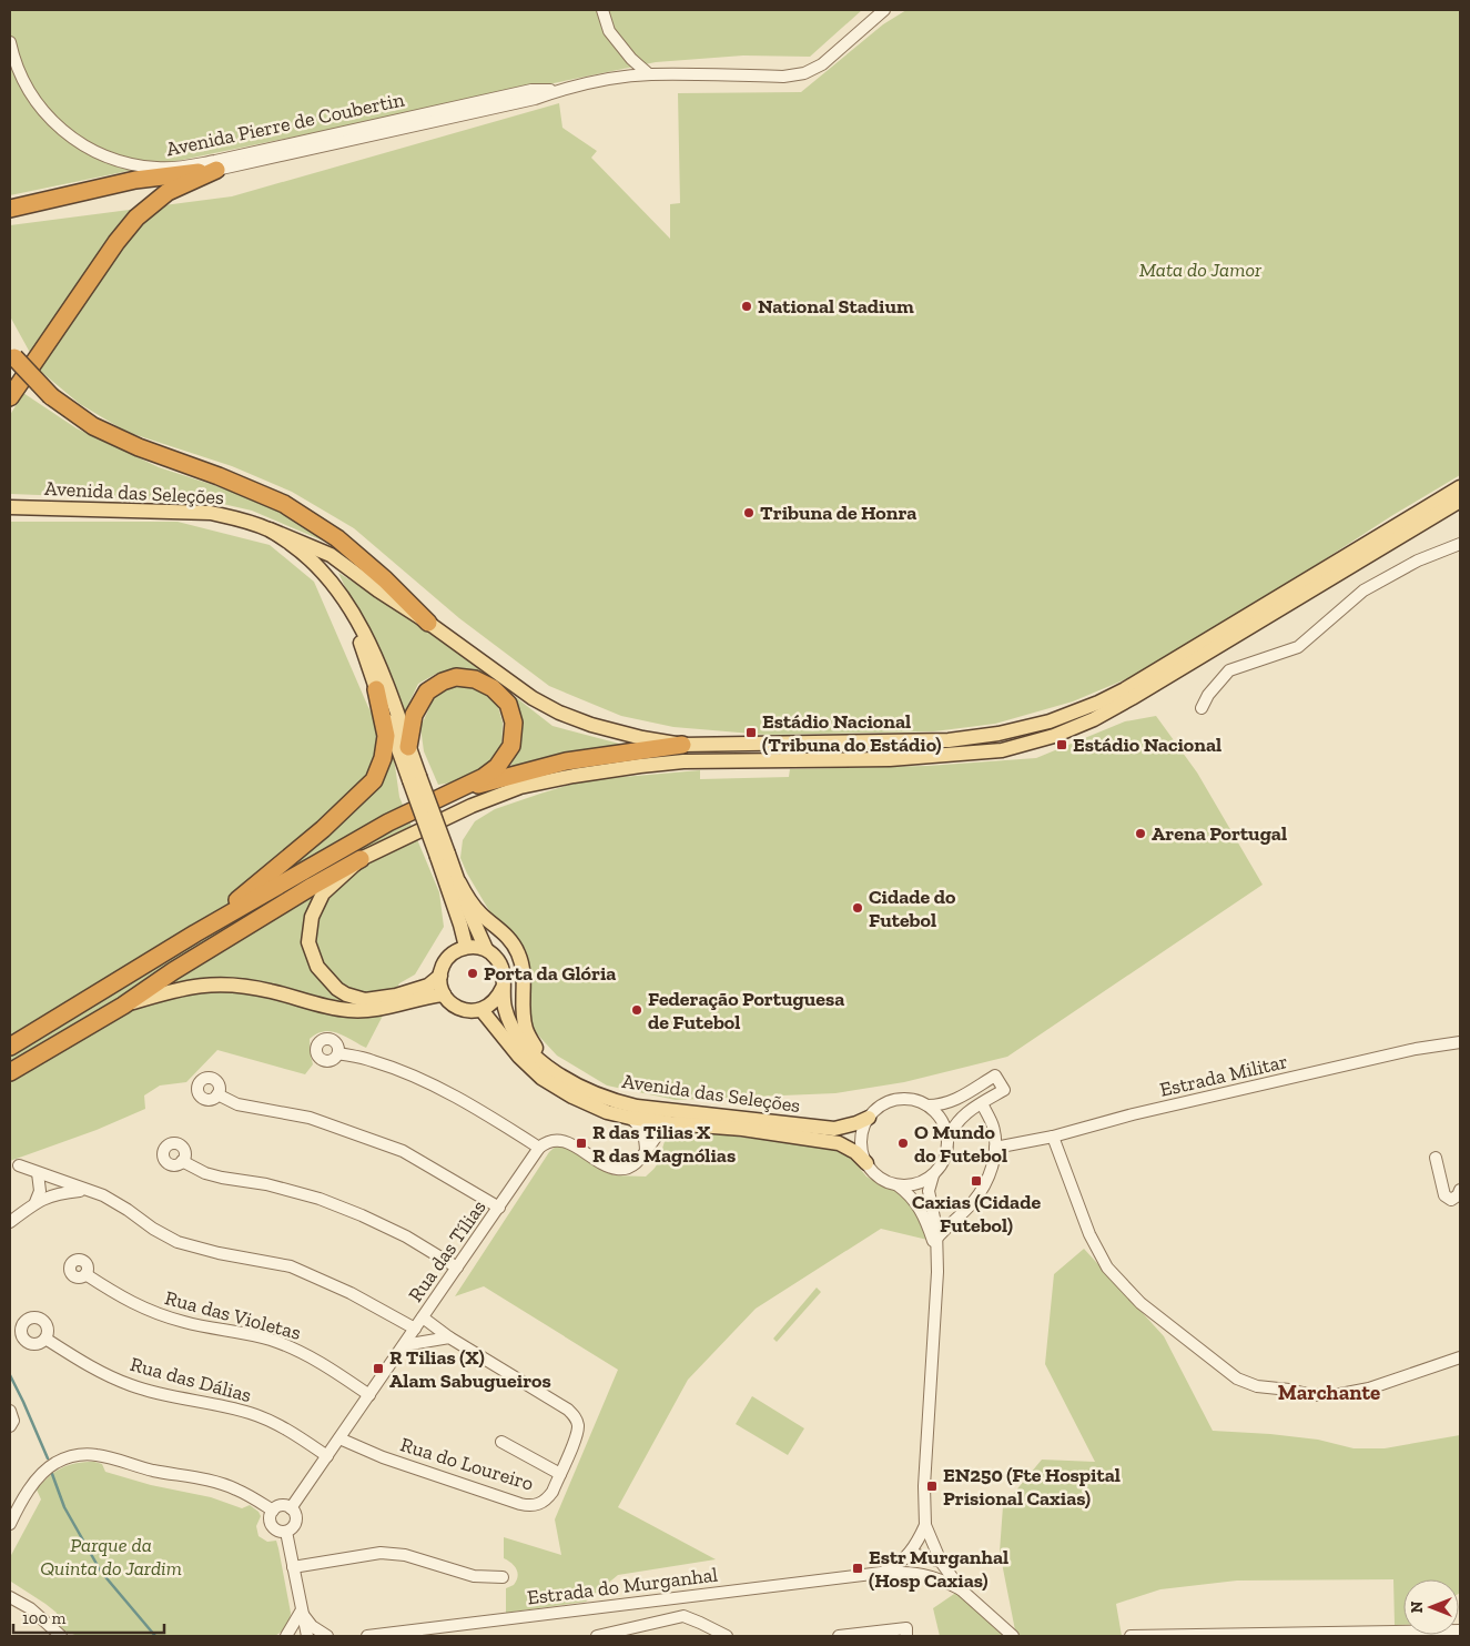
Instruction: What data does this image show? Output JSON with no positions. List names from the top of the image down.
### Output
{
  "streets": {
    "main road": ["Avenida das Seleções"],
    "street": [
      "Avenida Pierre de Coubertin",
      "Estrada Militar",
      "Rua das Tílias",
      "Rua das Violetas",
      "Rua das Dálias",
      "Rua do Loureiro",
      "Estrada do Murganhal"
    ]
  },
  "crossings": [
    ["Rua das Tílias", "Rua das Violetas"],
    ["Rua das Tílias", "Rua das Dálias"],
    ["Rua das Tílias", "Rua do Loureiro"]
  ],
  "districts": ["Marchante"],
  "parks": ["Mata do Jamor", "Parque da Quinta do Jardim"],
  "places": {
    "other": [
      "National Stadium",
      "Tribuna de Honra",
      "Arena Portugal",
      "Cidade do Futebol",
      "Porta da Glória",
      "Federação Portuguesa de Futebol",
      "O Mundo do Futebol"
    ],
    "transit": [
      "Estádio Nacional (Tribuna do Estádio)",
      "Estádio Nacional",
      "R das Tilias X R das Magnólias",
      "Caxias (Cidade Futebol)",
      "R Tilias (X) Alam Sabugueiros",
      "EN250 (Fte Hospital Prisional Caxias)",
      "Estr Murganhal (Hosp Caxias)"
    ]
  },
  "scale_bar": "100 m",
  "north": "left"
}
